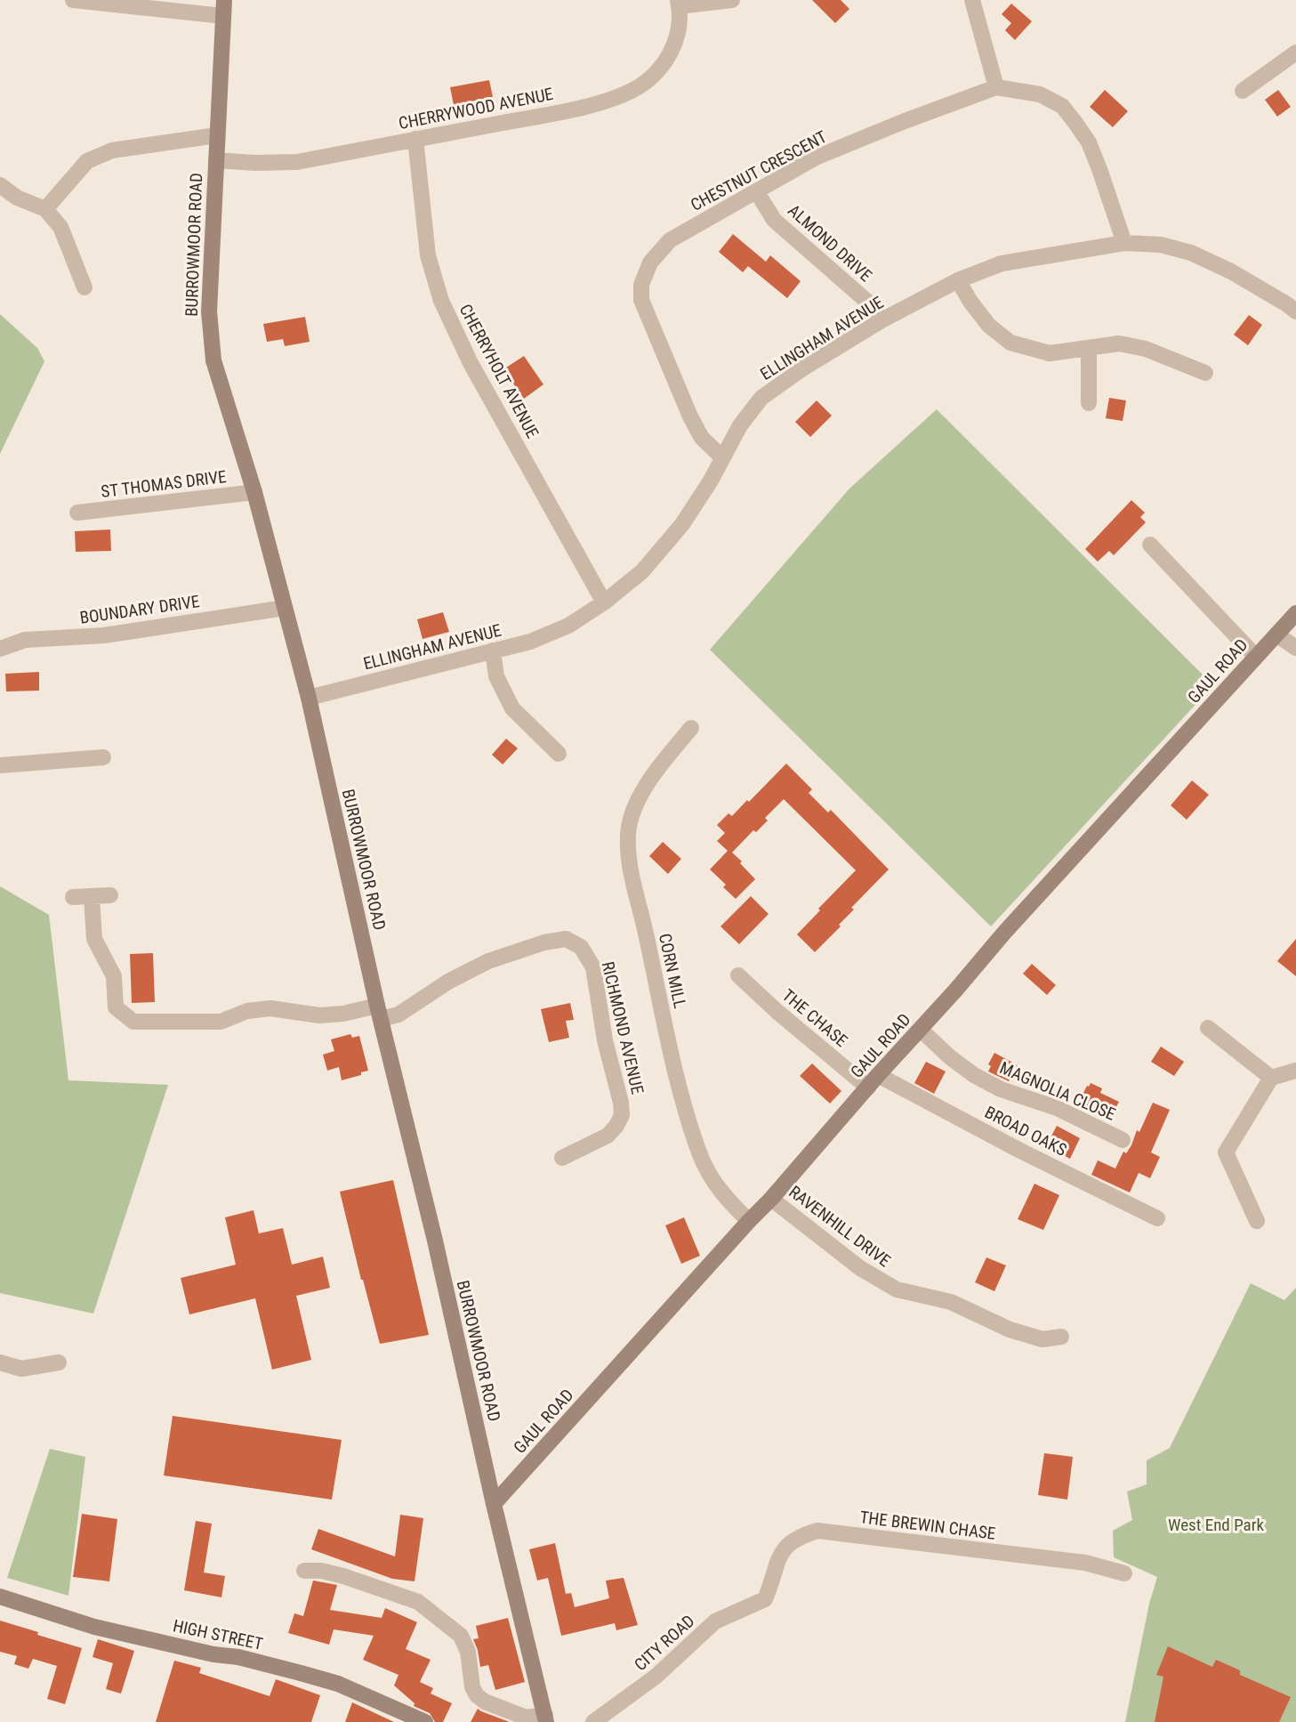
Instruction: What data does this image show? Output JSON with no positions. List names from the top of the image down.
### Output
{
  "streets": {
    "street": [
      "CHERRYWOOD AVENUE",
      "CHESTNUT CRESCENT",
      "ALMOND DRIVE",
      "BURROWMOOR ROAD",
      "ELLINGHAM AVENUE",
      "CHERRYHOLT AVENUE",
      "ST THOMAS DRIVE",
      "BOUNDARY DRIVE",
      "GAUL ROAD",
      "CORN MILL",
      "THE CHASE",
      "RICHMOND AVENUE",
      "MAGNOLIA CLOSE",
      "BROAD OAKS",
      "RAVENHILL DRIVE",
      "THE BREWIN CHASE",
      "HIGH STREET",
      "CITY ROAD"
    ]
  },
  "crossings": [
    ["CHERRYWOOD AVENUE", "BURROWMOOR ROAD"],
    ["CHERRYWOOD AVENUE", "CHERRYHOLT AVENUE"],
    ["CHESTNUT CRESCENT", "ALMOND DRIVE"],
    ["CHESTNUT CRESCENT", "ELLINGHAM AVENUE"],
    ["ALMOND DRIVE", "ELLINGHAM AVENUE"],
    ["BURROWMOOR ROAD", "ELLINGHAM AVENUE"],
    ["BURROWMOOR ROAD", "ST THOMAS DRIVE"],
    ["BURROWMOOR ROAD", "BOUNDARY DRIVE"],
    ["BURROWMOOR ROAD", "GAUL ROAD"],
    ["BURROWMOOR ROAD", "RICHMOND AVENUE"],
    ["ELLINGHAM AVENUE", "CHERRYHOLT AVENUE"],
    ["GAUL ROAD", "CORN MILL"],
    ["GAUL ROAD", "THE CHASE"],
    ["GAUL ROAD", "MAGNOLIA CLOSE"],
    ["GAUL ROAD", "BROAD OAKS"],
    ["GAUL ROAD", "RAVENHILL DRIVE"],
    ["THE CHASE", "BROAD OAKS"],
    ["THE BREWIN CHASE", "CITY ROAD"]
  ],
  "parks": ["West End Park"]
}
